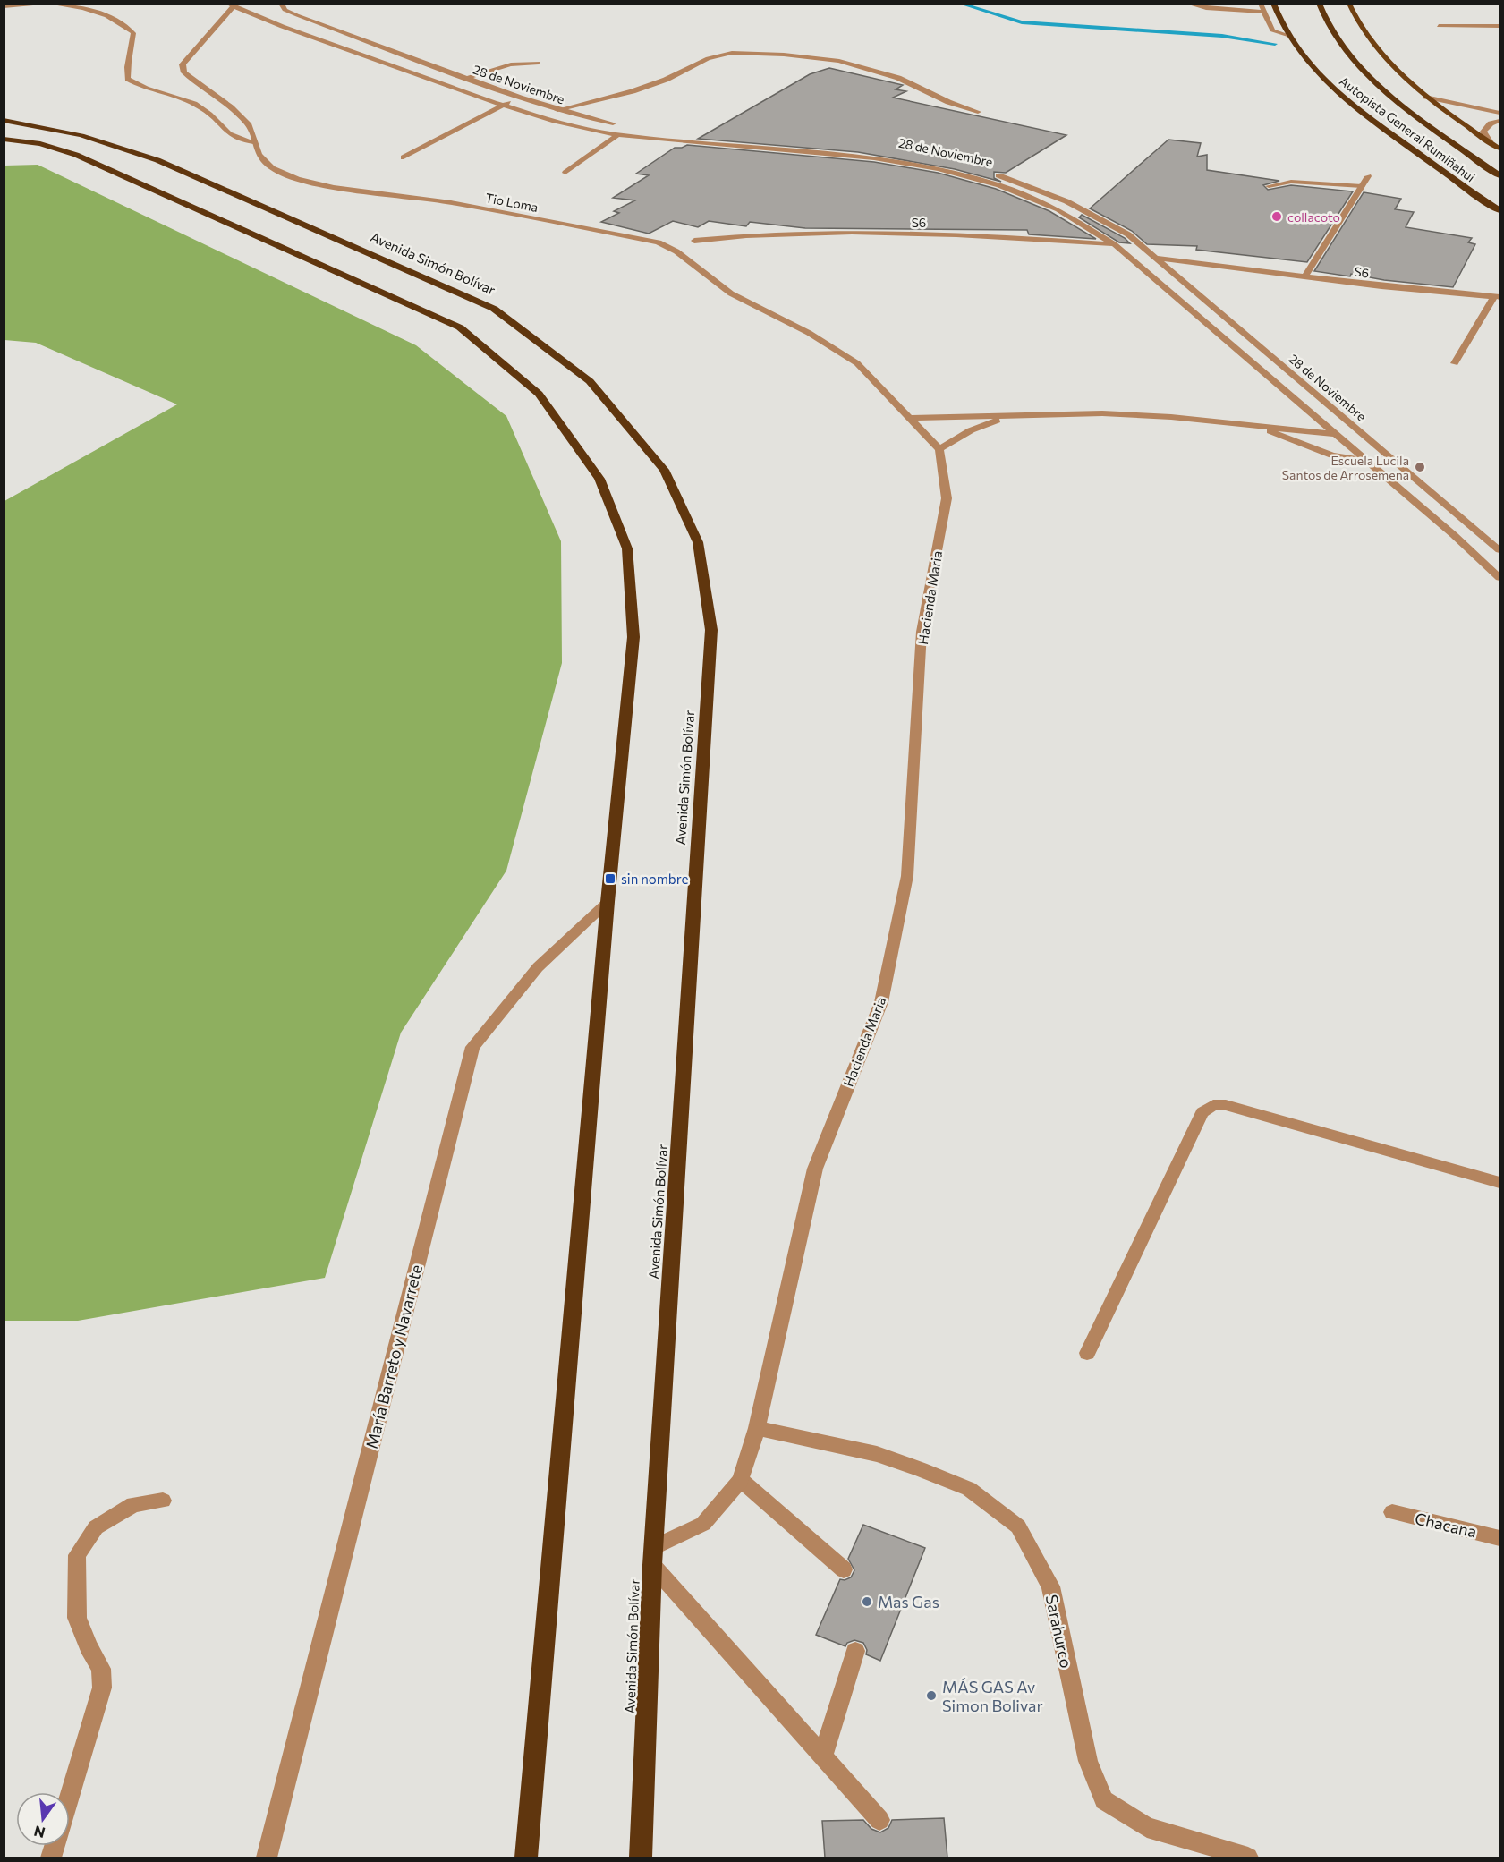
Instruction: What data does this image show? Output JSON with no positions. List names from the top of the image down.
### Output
{
  "streets": {
    "highway": ["Autopista General Rumiñahui", "Avenida Simón Bolívar"],
    "street": [
      "28 de Noviembre",
      "Tio Loma",
      "S6",
      "Hacienda Maria",
      "María Barreto y Navarrete",
      "Chacana",
      "Sarahurco"
    ]
  },
  "crossings": [
    ["28 de Noviembre", "S6"],
    ["Avenida Simón Bolívar", "Hacienda Maria"],
    ["Hacienda Maria", "Sarahurco"]
  ],
  "places": {
    "other": [
      "collacoto",
      "Escuela Lucila Santos de Arrosemena",
      "Mas Gas",
      "MÁS GAS Av Simon Bolivar"
    ],
    "transit": ["sin nombre"]
  },
  "north": "bottom"
}
